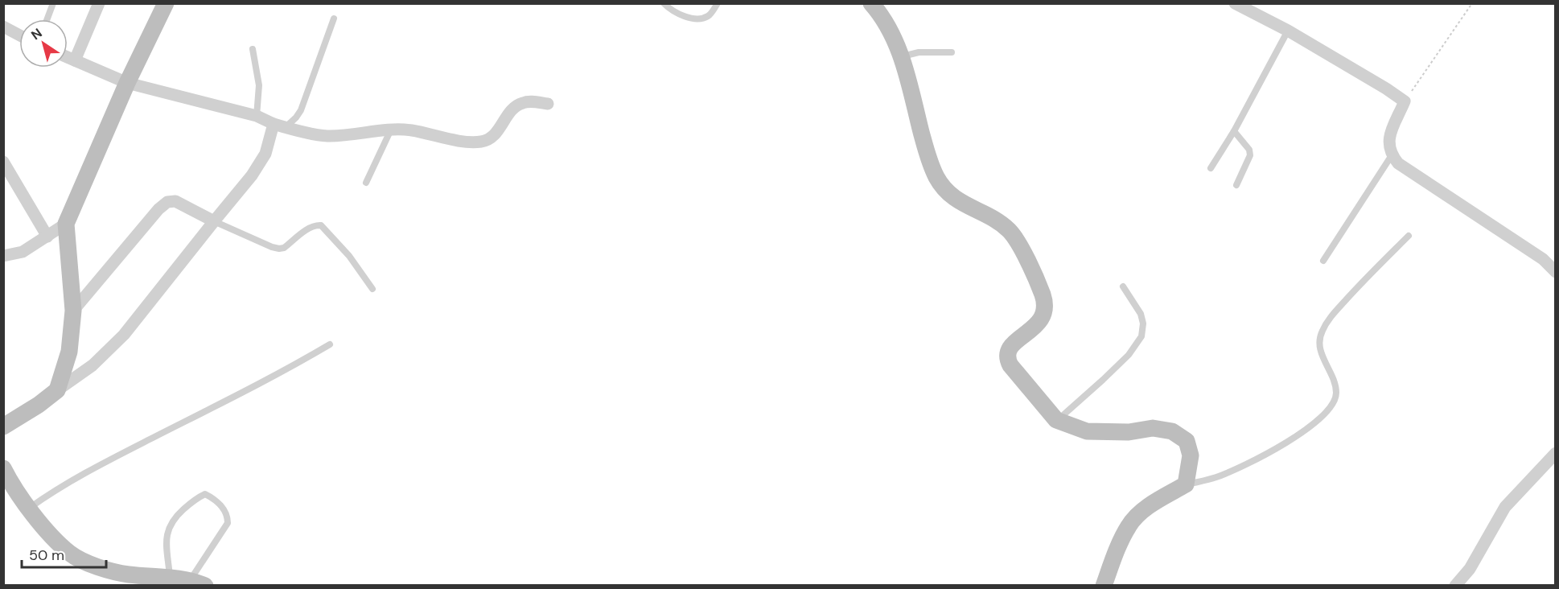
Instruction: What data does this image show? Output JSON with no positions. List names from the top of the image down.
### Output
{
  "scale_bar": "50 m",
  "north": "top left"
}
